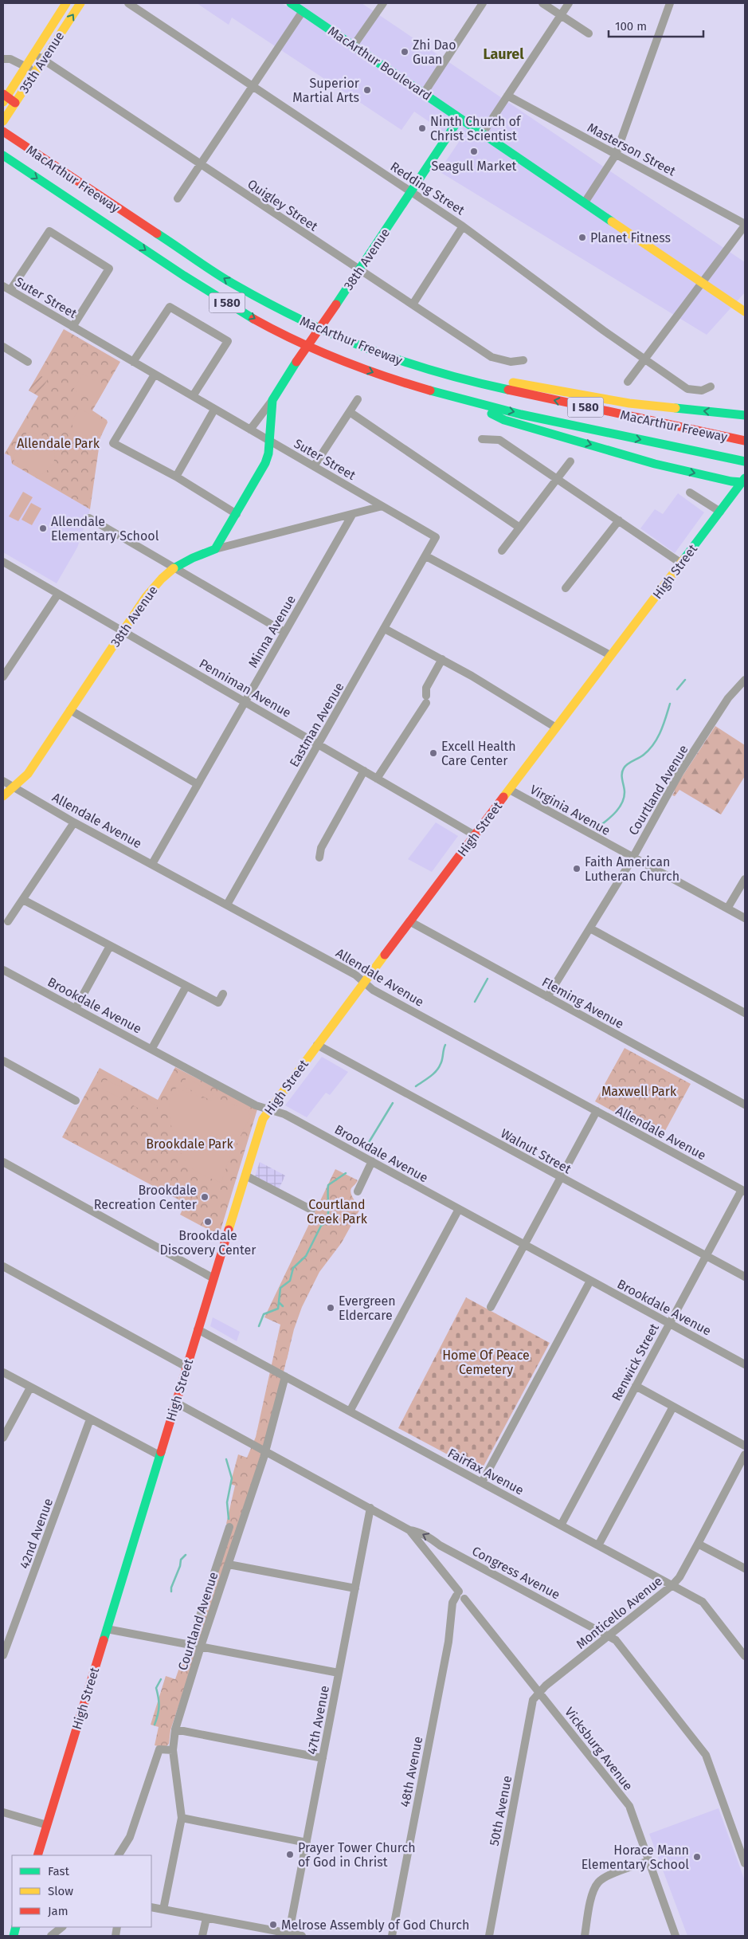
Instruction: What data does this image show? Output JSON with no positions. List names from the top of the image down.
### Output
{
  "streets": {
    "main road": [
      "35th Avenue",
      "MacArthur Boulevard",
      "MacArthur Freeway",
      "38th Avenue",
      "I 580",
      "High Street"
    ],
    "street": [
      "Masterson Street",
      "Redding Street",
      "Quigley Street",
      "Suter Street",
      "Minna Avenue",
      "Penniman Avenue",
      "Eastman Avenue",
      "Courtland Avenue",
      "Virginia Avenue",
      "Allendale Avenue",
      "Fleming Avenue",
      "Brookdale Avenue",
      "Walnut Street",
      "Renwick Street",
      "Fairfax Avenue",
      "42nd Avenue",
      "Congress Avenue",
      "Monticello Avenue",
      "47th Avenue",
      "Vicksburg Avenue",
      "48th Avenue",
      "50th Avenue"
    ]
  },
  "crossings": [
    ["35th Avenue", "Quigley Street"],
    ["MacArthur Boulevard", "38th Avenue"],
    ["Redding Street", "38th Avenue"],
    ["Quigley Street", "38th Avenue"],
    ["38th Avenue", "Suter Street"],
    ["38th Avenue", "Penniman Avenue"],
    ["38th Avenue", "Allendale Avenue"],
    ["Suter Street", "Eastman Avenue"],
    ["High Street", "Penniman Avenue"],
    ["High Street", "Virginia Avenue"],
    ["High Street", "Allendale Avenue"],
    ["High Street", "Fleming Avenue"],
    ["High Street", "Brookdale Avenue"],
    ["High Street", "Walnut Street"],
    ["High Street", "Fairfax Avenue"],
    ["High Street", "Congress Avenue"],
    ["Minna Avenue", "Penniman Avenue"],
    ["Minna Avenue", "Allendale Avenue"],
    ["Penniman Avenue", "Eastman Avenue"],
    ["Eastman Avenue", "Allendale Avenue"],
    ["Courtland Avenue", "Virginia Avenue"],
    ["Courtland Avenue", "Fleming Avenue"],
    ["Courtland Avenue", "Fairfax Avenue"],
    ["Courtland Avenue", "Congress Avenue"],
    ["Allendale Avenue", "Renwick Street"],
    ["Brookdale Avenue", "Renwick Street"],
    ["Walnut Street", "Renwick Street"],
    ["Renwick Street", "Fairfax Avenue"],
    ["Fairfax Avenue", "Monticello Avenue"],
    ["Congress Avenue", "Monticello Avenue"],
    ["Congress Avenue", "47th Avenue"],
    ["Congress Avenue", "Vicksburg Avenue"],
    ["Monticello Avenue", "Vicksburg Avenue"],
    ["Monticello Avenue", "50th Avenue"],
    ["Vicksburg Avenue", "48th Avenue"],
    ["Vicksburg Avenue", "50th Avenue"]
  ],
  "districts": ["Laurel"],
  "parks": [
    "Allendale Park",
    "Maxwell Park",
    "Brookdale Park",
    "Courtland Creek Park",
    "Home Of Peace Cemetery"
  ],
  "places": [
    "Zhi Dao Guan",
    "Superior Martial Arts",
    "Ninth Church of Christ Scientist",
    "Seagull Market",
    "Planet Fitness",
    "Allendale Elementary School",
    "Excell Health Care Center",
    "Faith American Lutheran Church",
    "Brookdale Recreation Center",
    "Brookdale Discovery Center",
    "Evergreen Eldercare",
    "Prayer Tower Church of God in Christ",
    "Horace Mann Elementary School",
    "Melrose Assembly of God Church"
  ],
  "legend": ["Fast", "Slow", "Jam"],
  "scale_bar": "100 m"
}
